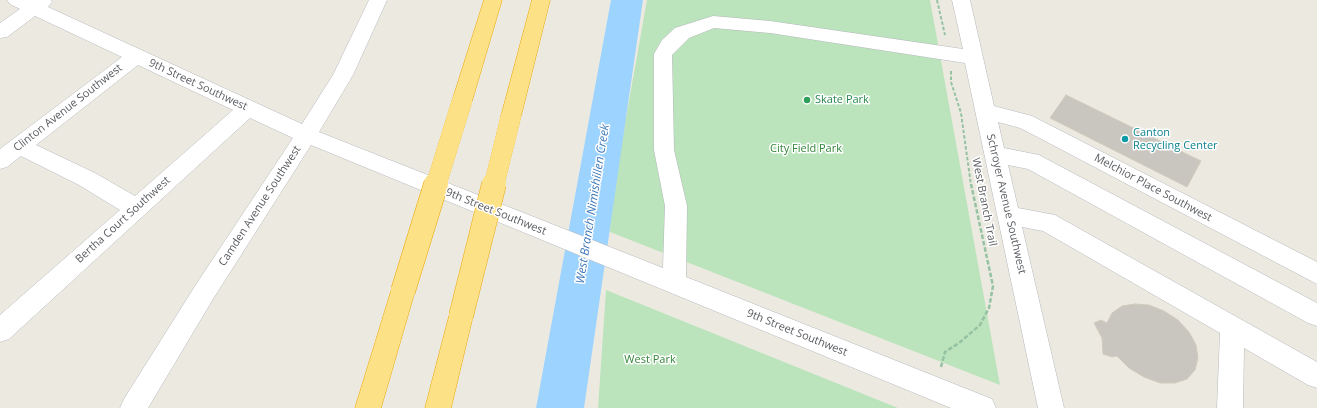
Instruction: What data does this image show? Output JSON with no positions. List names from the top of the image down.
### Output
{
  "streets": {
    "street": [
      "9th Street Southwest",
      "Clinton Avenue Southwest",
      "Melchior Place Southwest",
      "Schroyer Avenue Southwest",
      "Camden Avenue Southwest",
      "Bertha Court Southwest"
    ],
    "path": ["West Branch Trail"]
  },
  "crossings": [
    ["9th Street Southwest", "Clinton Avenue Southwest"],
    ["9th Street Southwest", "West Branch Trail"],
    ["9th Street Southwest", "Camden Avenue Southwest"],
    ["9th Street Southwest", "Bertha Court Southwest"],
    ["Melchior Place Southwest", "Schroyer Avenue Southwest"]
  ],
  "water": ["West Branch Nimishillen Creek"],
  "parks": ["City Field Park", "West Park"],
  "places": ["Skate Park", "Canton Recycling Center"]
}
